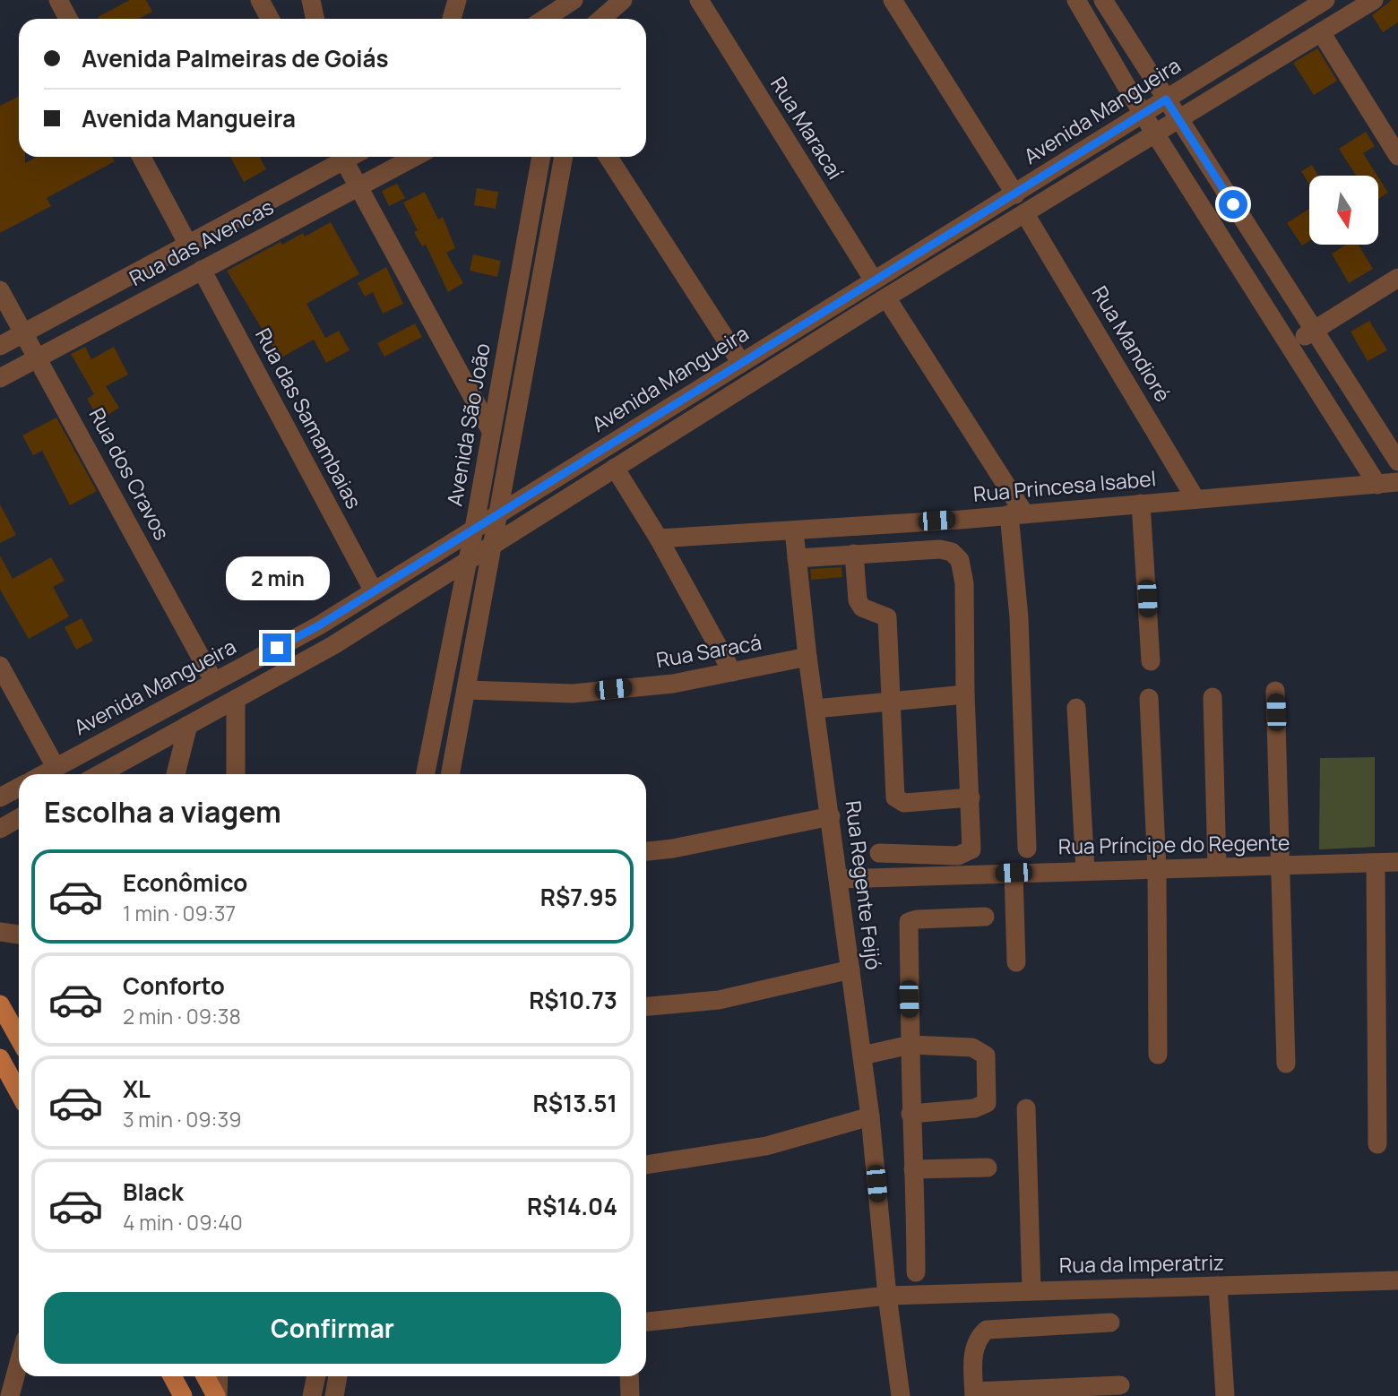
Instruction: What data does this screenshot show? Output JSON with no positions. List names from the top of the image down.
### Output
{
  "streets": {
    "street": [
      "Avenida Mangueira",
      "Rua Maracaí",
      "Rua das Avencas",
      "Rua Mandioré",
      "Rua das Samambaias",
      "Avenida São João",
      "Rua dos Cravos",
      "Rua Princesa Isabel",
      "Rua Saracá",
      "Rua Príncipe do Regente",
      "Rua Regente Feijó",
      "Rua da Imperatriz"
    ]
  },
  "crossings": [
    ["Avenida Mangueira", "Rua Maracaí"],
    ["Avenida Mangueira", "Rua das Samambaias"],
    ["Avenida Mangueira", "Avenida São João"],
    ["Avenida Mangueira", "Rua dos Cravos"],
    ["Rua das Avencas", "Rua das Samambaias"],
    ["Rua das Avencas", "Rua dos Cravos"],
    ["Rua Mandioré", "Rua Princesa Isabel"],
    ["Rua Princesa Isabel", "Rua Regente Feijó"],
    ["Rua Saracá", "Rua Regente Feijó"],
    ["Rua Príncipe do Regente", "Rua Regente Feijó"],
    ["Rua Regente Feijó", "Rua da Imperatriz"]
  ],
  "north": "bottom",
  "page": {
    "banner": ["Avenida Palmeiras de Goiás", "Avenida Mangueira"],
    "bubble": "2 min",
    "heading": "Escolha a viagem",
    "list": [
      {
        "name": "Econômico",
        "note": "1 min · 09:37",
        "value": "R$7.95"
      },
      {
        "name": "Conforto",
        "note": "2 min · 09:38",
        "value": "R$10.73"
      },
      {
        "name": "XL",
        "note": "3 min · 09:39",
        "value": "R$13.51"
      },
      {
        "name": "Black",
        "note": "4 min · 09:40",
        "value": "R$14.04"
      }
    ],
    "buttons": "Confirmar"
  }
}
